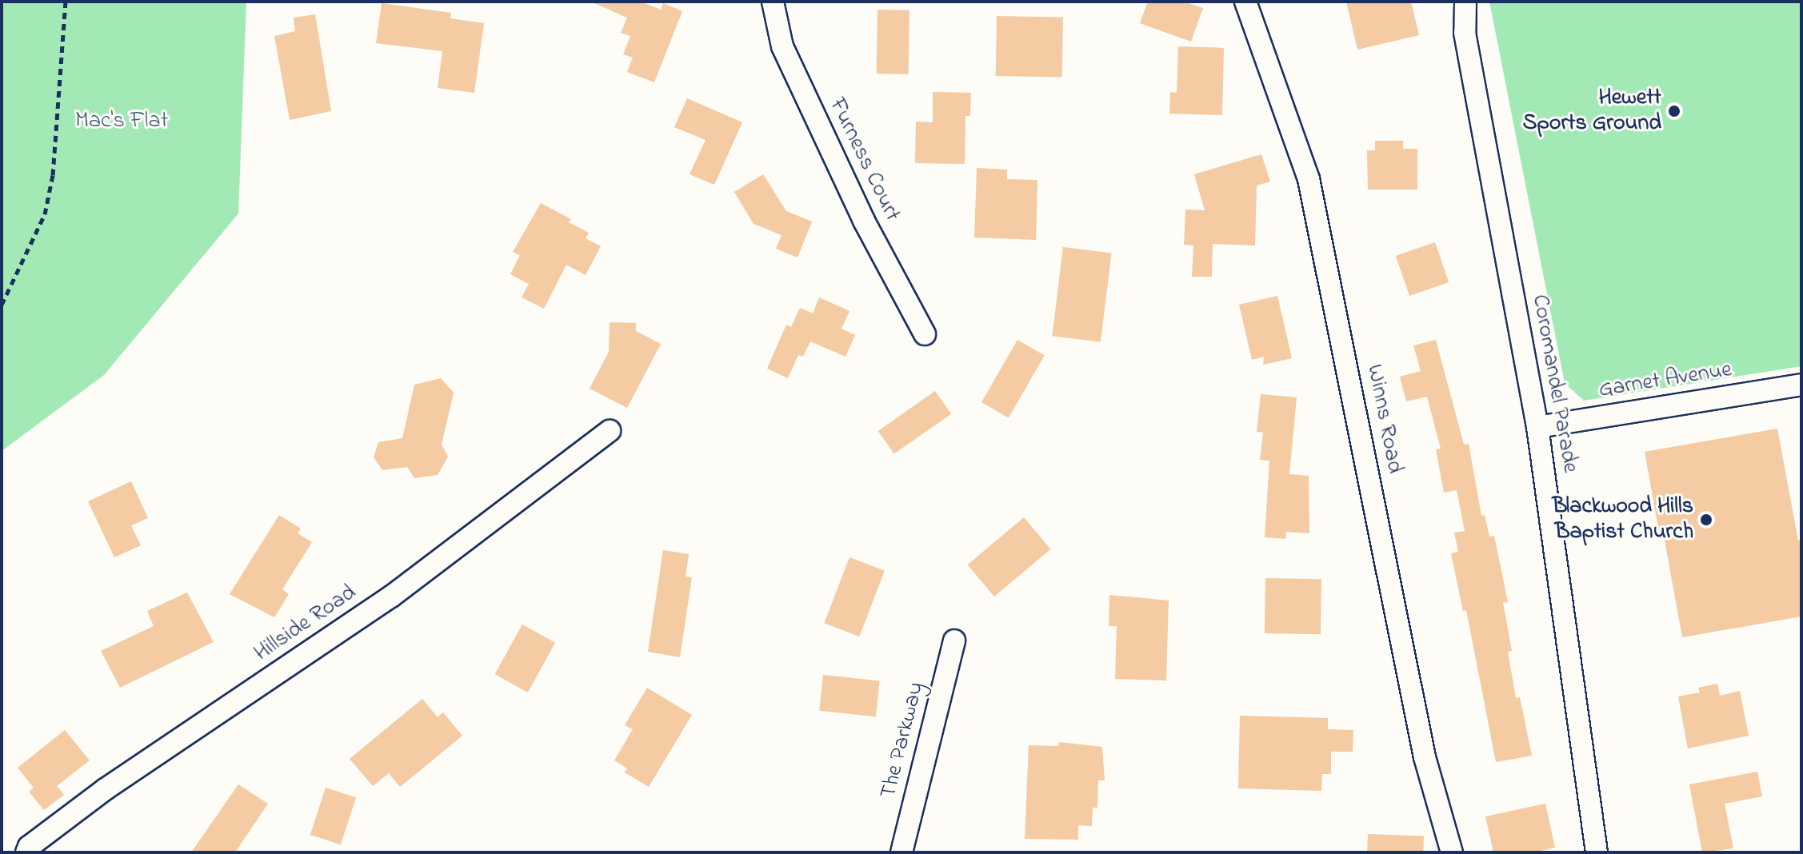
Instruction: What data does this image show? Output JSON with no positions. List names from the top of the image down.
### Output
{
  "streets": {
    "street": [
      "Furness Court",
      "Garnet Avenue",
      "Coromandel Parade",
      "Winns Road",
      "Hillside Road",
      "The Parkway"
    ]
  },
  "crossings": [
    ["Garnet Avenue", "Coromandel Parade"]
  ],
  "parks": ["Mac's Flat"],
  "places": ["Hewett Sports Ground", "Blackwood Hills Baptist Church"]
}
